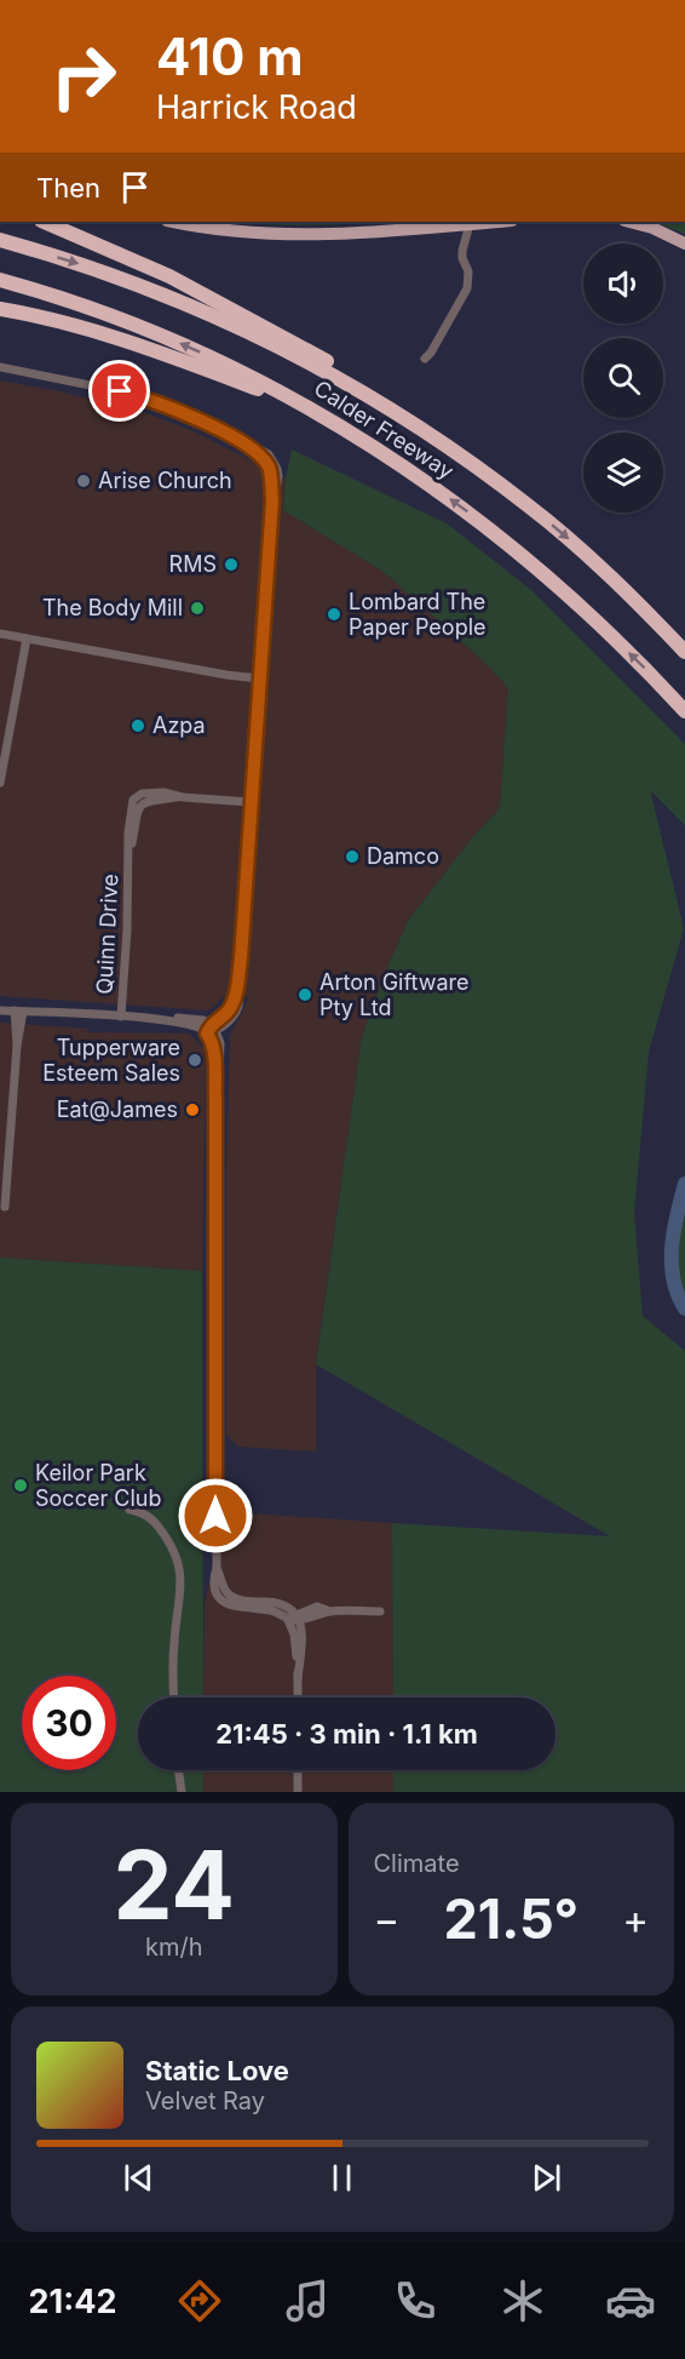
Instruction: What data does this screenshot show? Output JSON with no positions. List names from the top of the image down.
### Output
{
  "streets": {
    "highway": ["Calder Freeway"],
    "street": ["Quinn Drive"]
  },
  "places": [
    "Arise Church",
    "RMS",
    "The Body Mill",
    "Lombard The Paper People",
    "Azpa",
    "Damco",
    "Arton Giftware Pty Ltd",
    "Tupperware Esteem Sales",
    "Eat@James",
    "Keilor Park Soccer Club"
  ],
  "page": {
    "turn": ["410 m", "Harrick Road"],
    "then": "Then",
    "limit": "30",
    "trip": "21:45 · 3 min · 1.1 km",
    "tile": [
      ["24", "km/h"],
      "Climate"
    ],
    "heat": ["−", "21.5°", "+"],
    "song": ["Static Love", "Velvet Ray"],
    "tabs": "21:42"
  }
}
